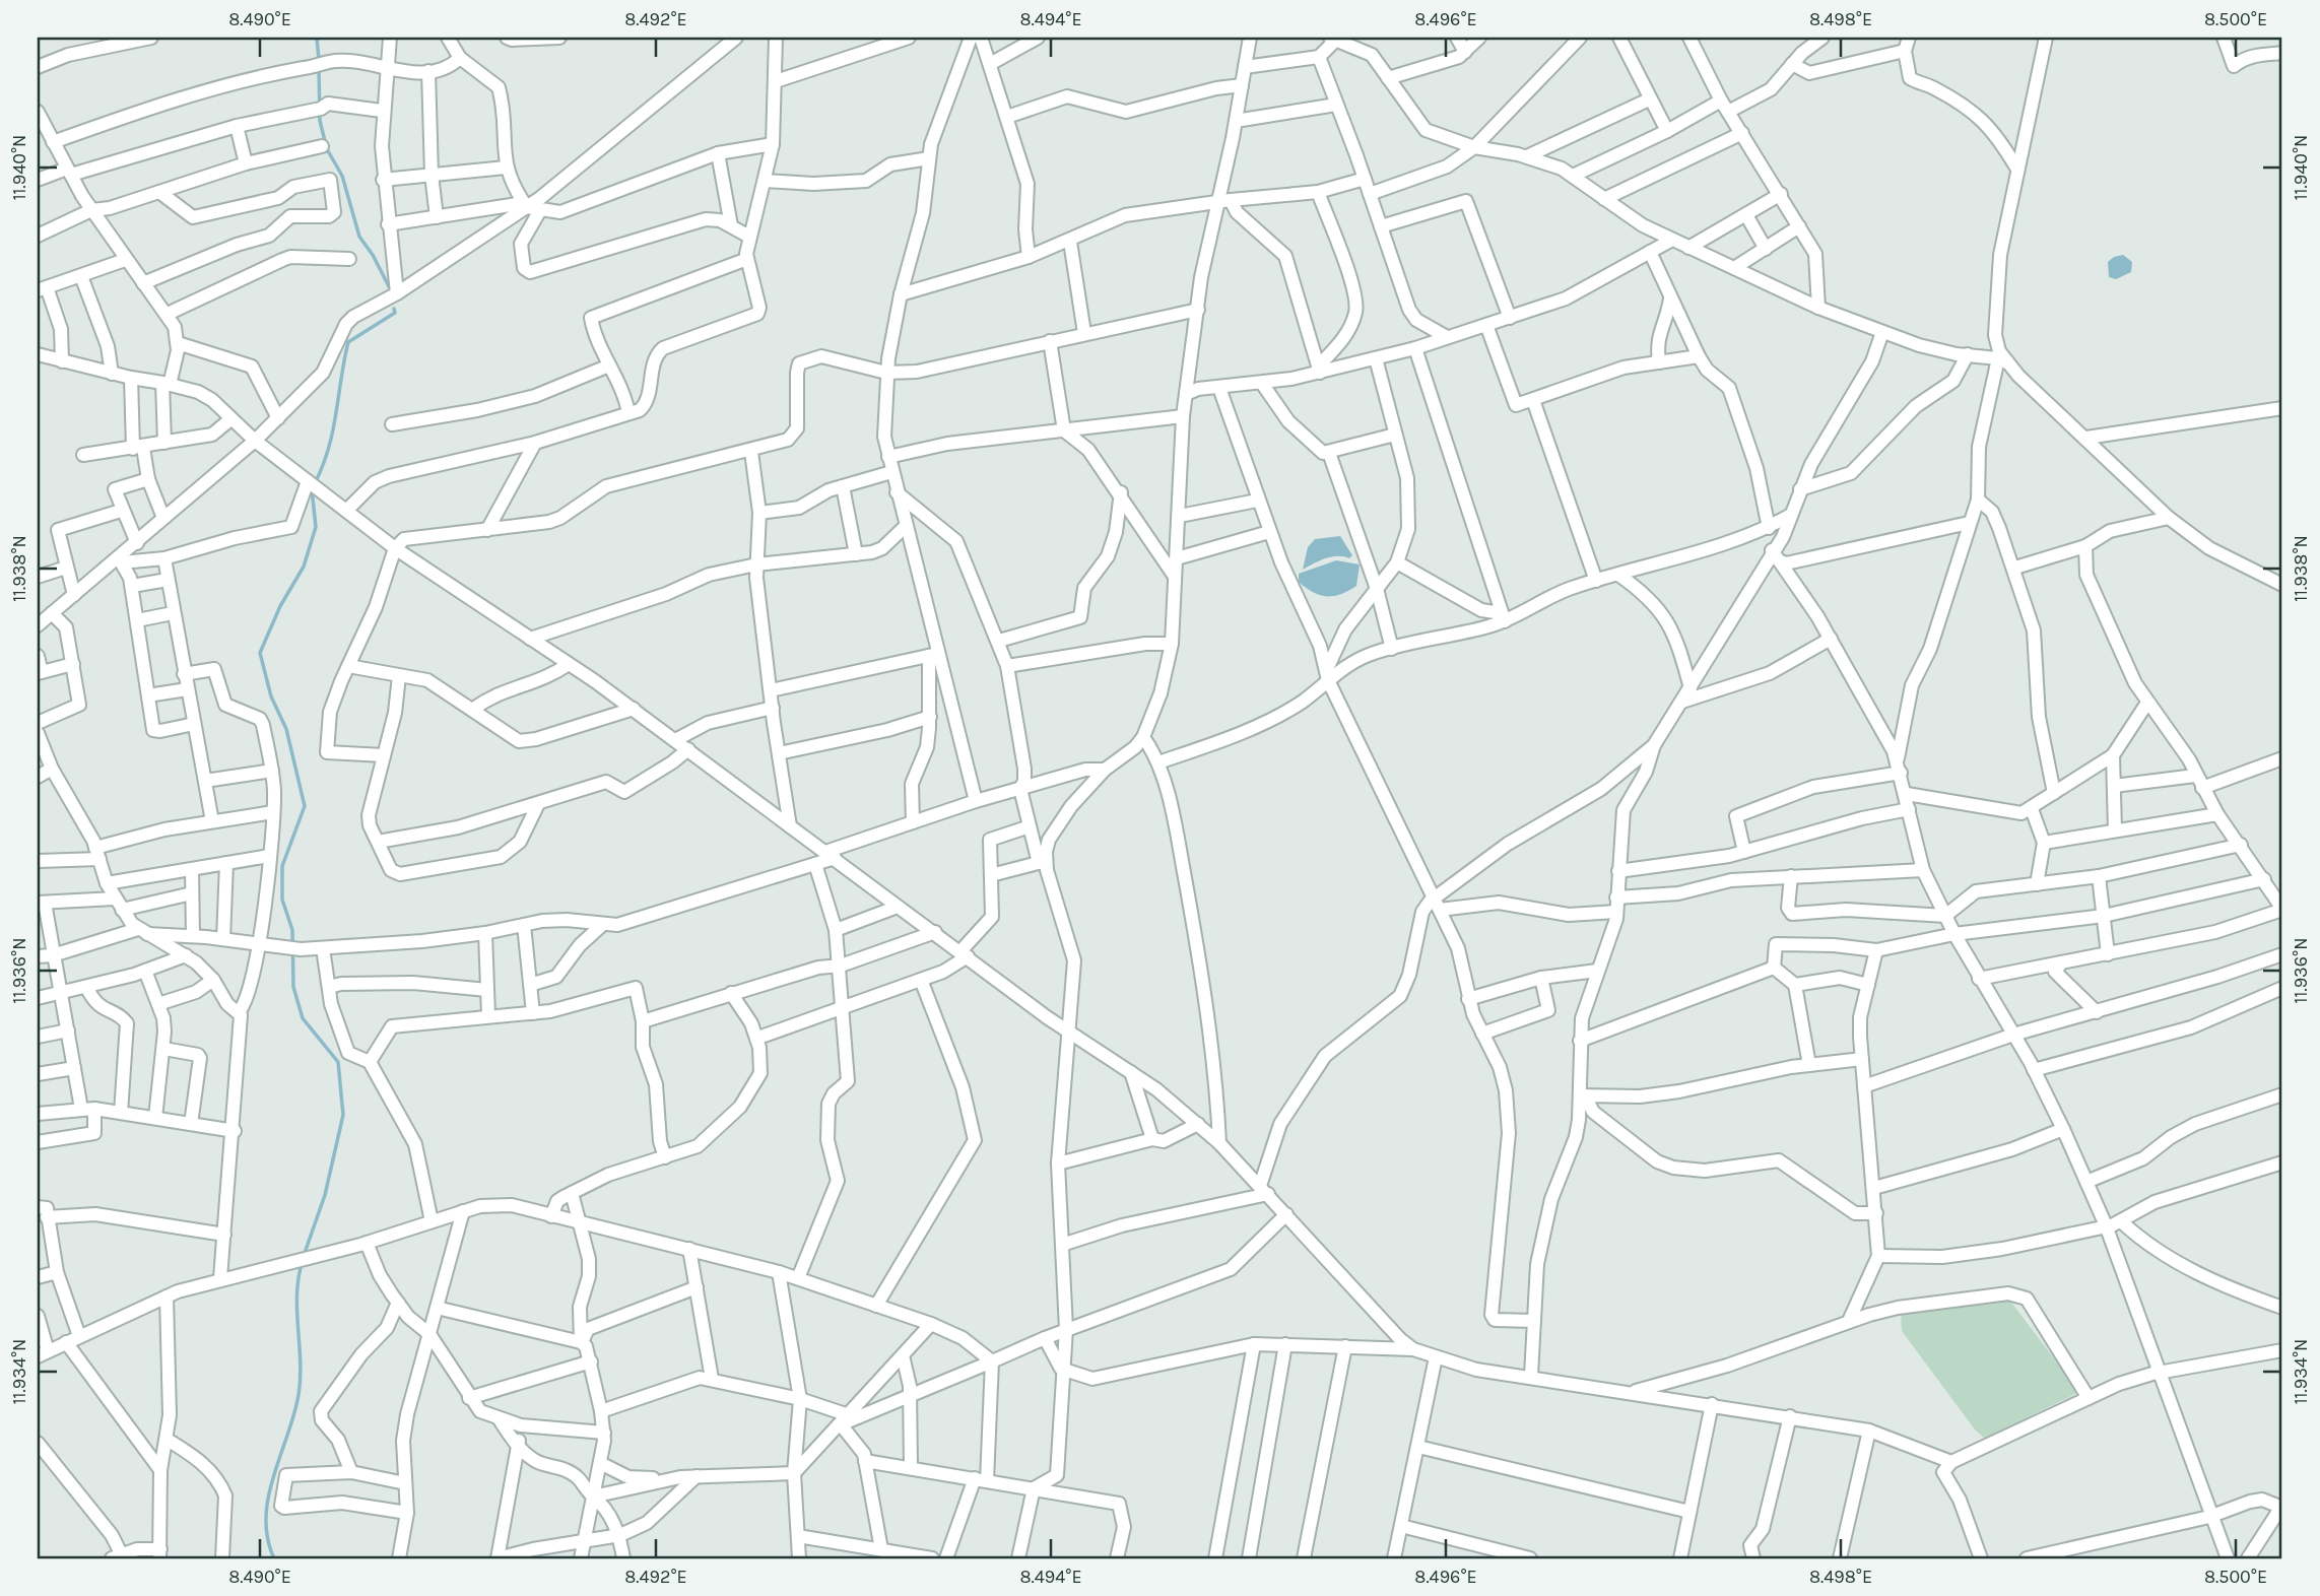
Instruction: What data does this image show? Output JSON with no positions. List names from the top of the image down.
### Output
{
  "coordinates": [
    "8.490°E",
    "8.492°E",
    "8.494°E",
    "8.496°E",
    "8.498°E",
    "8.500°E",
    "11.940°N",
    "11.938°N",
    "11.936°N",
    "11.934°N"
  ]
}
